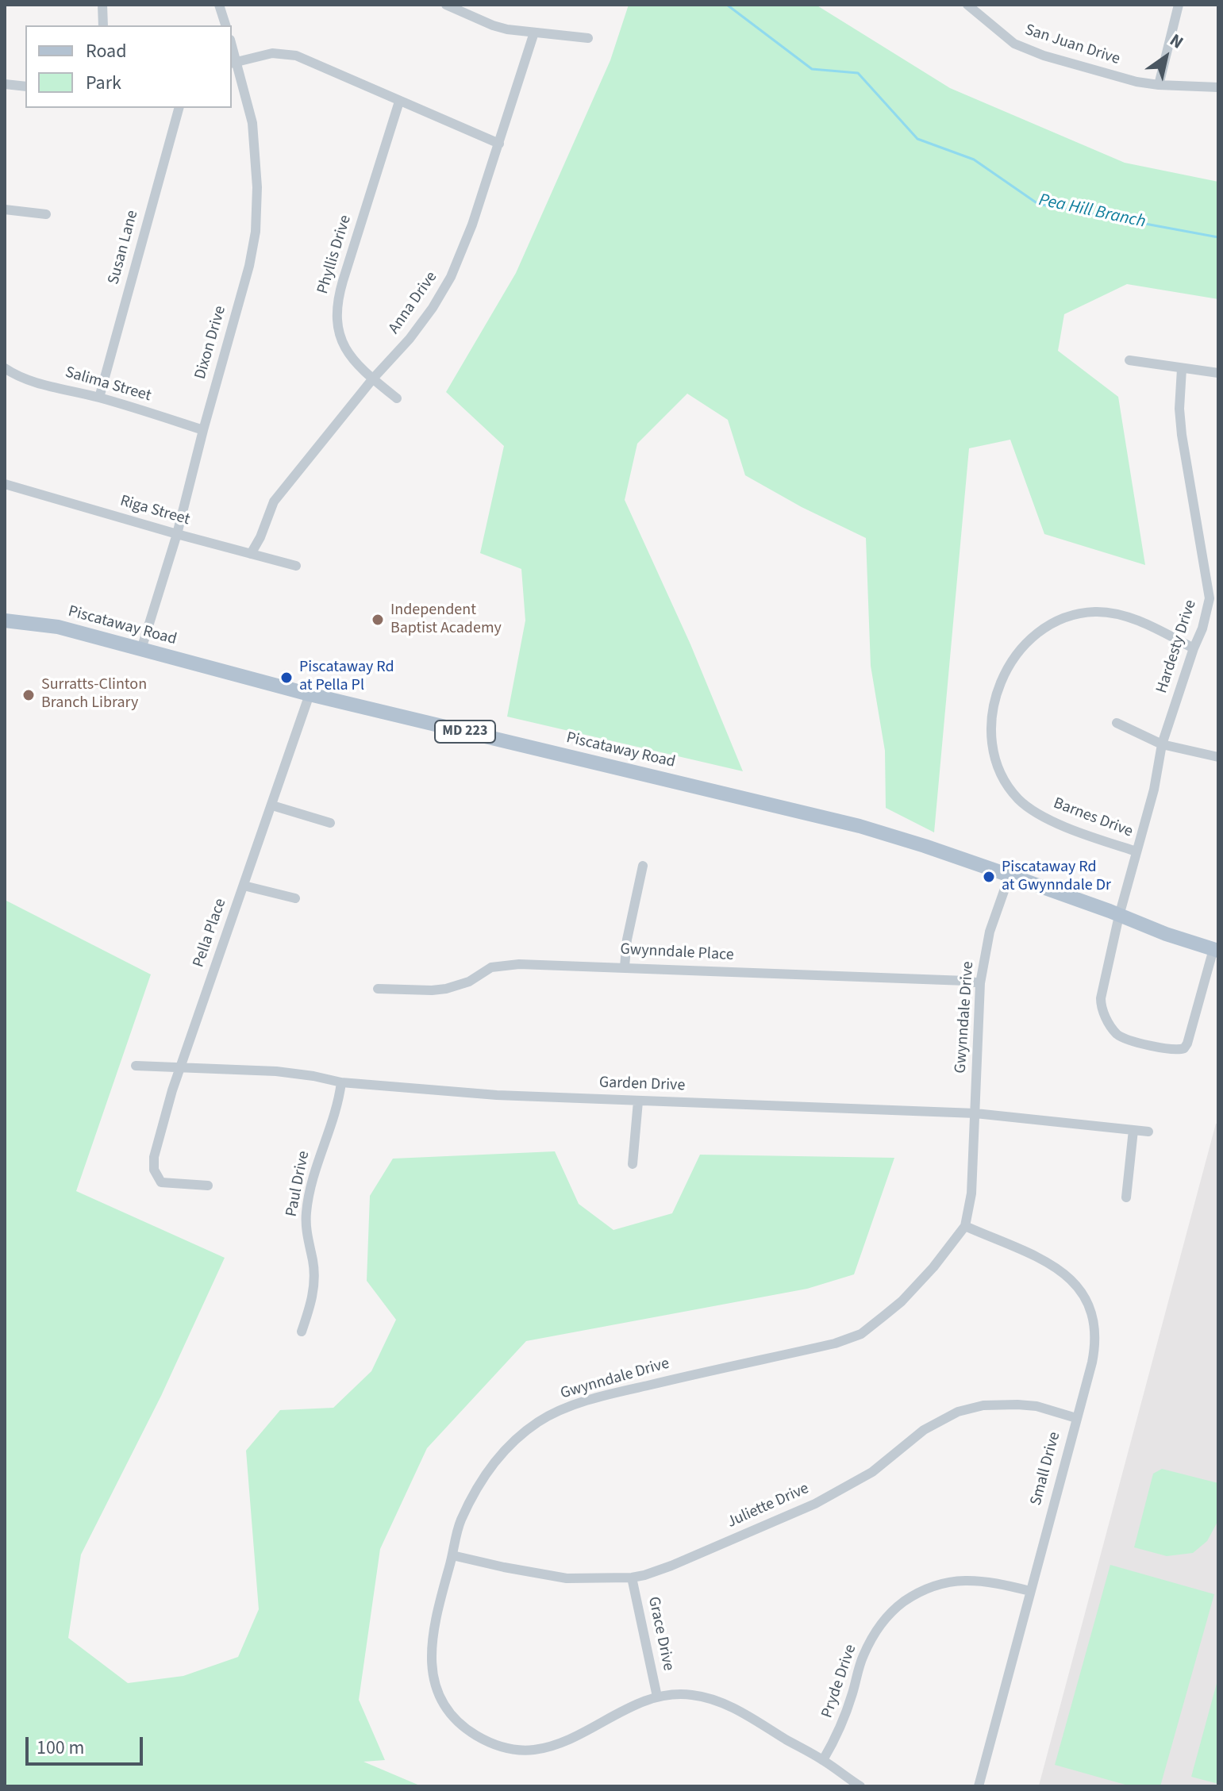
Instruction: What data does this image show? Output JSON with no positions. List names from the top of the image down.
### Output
{
  "streets": {
    "main road": ["Piscataway Road", "MD 223"],
    "street": [
      "San Juan Drive",
      "Susan Lane",
      "Phyllis Drive",
      "Anna Drive",
      "Dixon Drive",
      "Salima Street",
      "Riga Street",
      "Hardesty Drive",
      "Barnes Drive",
      "Pella Place",
      "Gwynndale Place",
      "Gwynndale Drive",
      "Garden Drive",
      "Paul Drive",
      "Small Drive",
      "Juliette Drive",
      "Grace Drive",
      "Pryde Drive"
    ]
  },
  "crossings": [
    ["Susan Lane", "Salima Street"],
    ["Phyllis Drive", "Anna Drive"],
    ["Anna Drive", "Riga Street"],
    ["Dixon Drive", "Salima Street"],
    ["Dixon Drive", "Riga Street"],
    ["Dixon Drive", "Piscataway Road"],
    ["Piscataway Road", "Hardesty Drive"],
    ["Piscataway Road", "Pella Place"],
    ["Piscataway Road", "Gwynndale Drive"],
    ["Hardesty Drive", "Barnes Drive"],
    ["Pella Place", "Garden Drive"],
    ["Gwynndale Place", "Gwynndale Drive"],
    ["Gwynndale Drive", "Garden Drive"],
    ["Gwynndale Drive", "Small Drive"],
    ["Gwynndale Drive", "Juliette Drive"],
    ["Gwynndale Drive", "Grace Drive"],
    ["Gwynndale Drive", "Pryde Drive"],
    ["Garden Drive", "Paul Drive"],
    ["Small Drive", "Juliette Drive"],
    ["Small Drive", "Pryde Drive"],
    ["Juliette Drive", "Grace Drive"]
  ],
  "water": ["Pea Hill Branch"],
  "places": [
    "Independent Baptist Academy",
    "Piscataway Rd at Pella Pl",
    "Surratts-Clinton Branch Library",
    "Piscataway Rd at Gwynndale Dr"
  ],
  "legend": ["Road", "Park"],
  "scale_bar": "100 m",
  "north": "top right"
}
